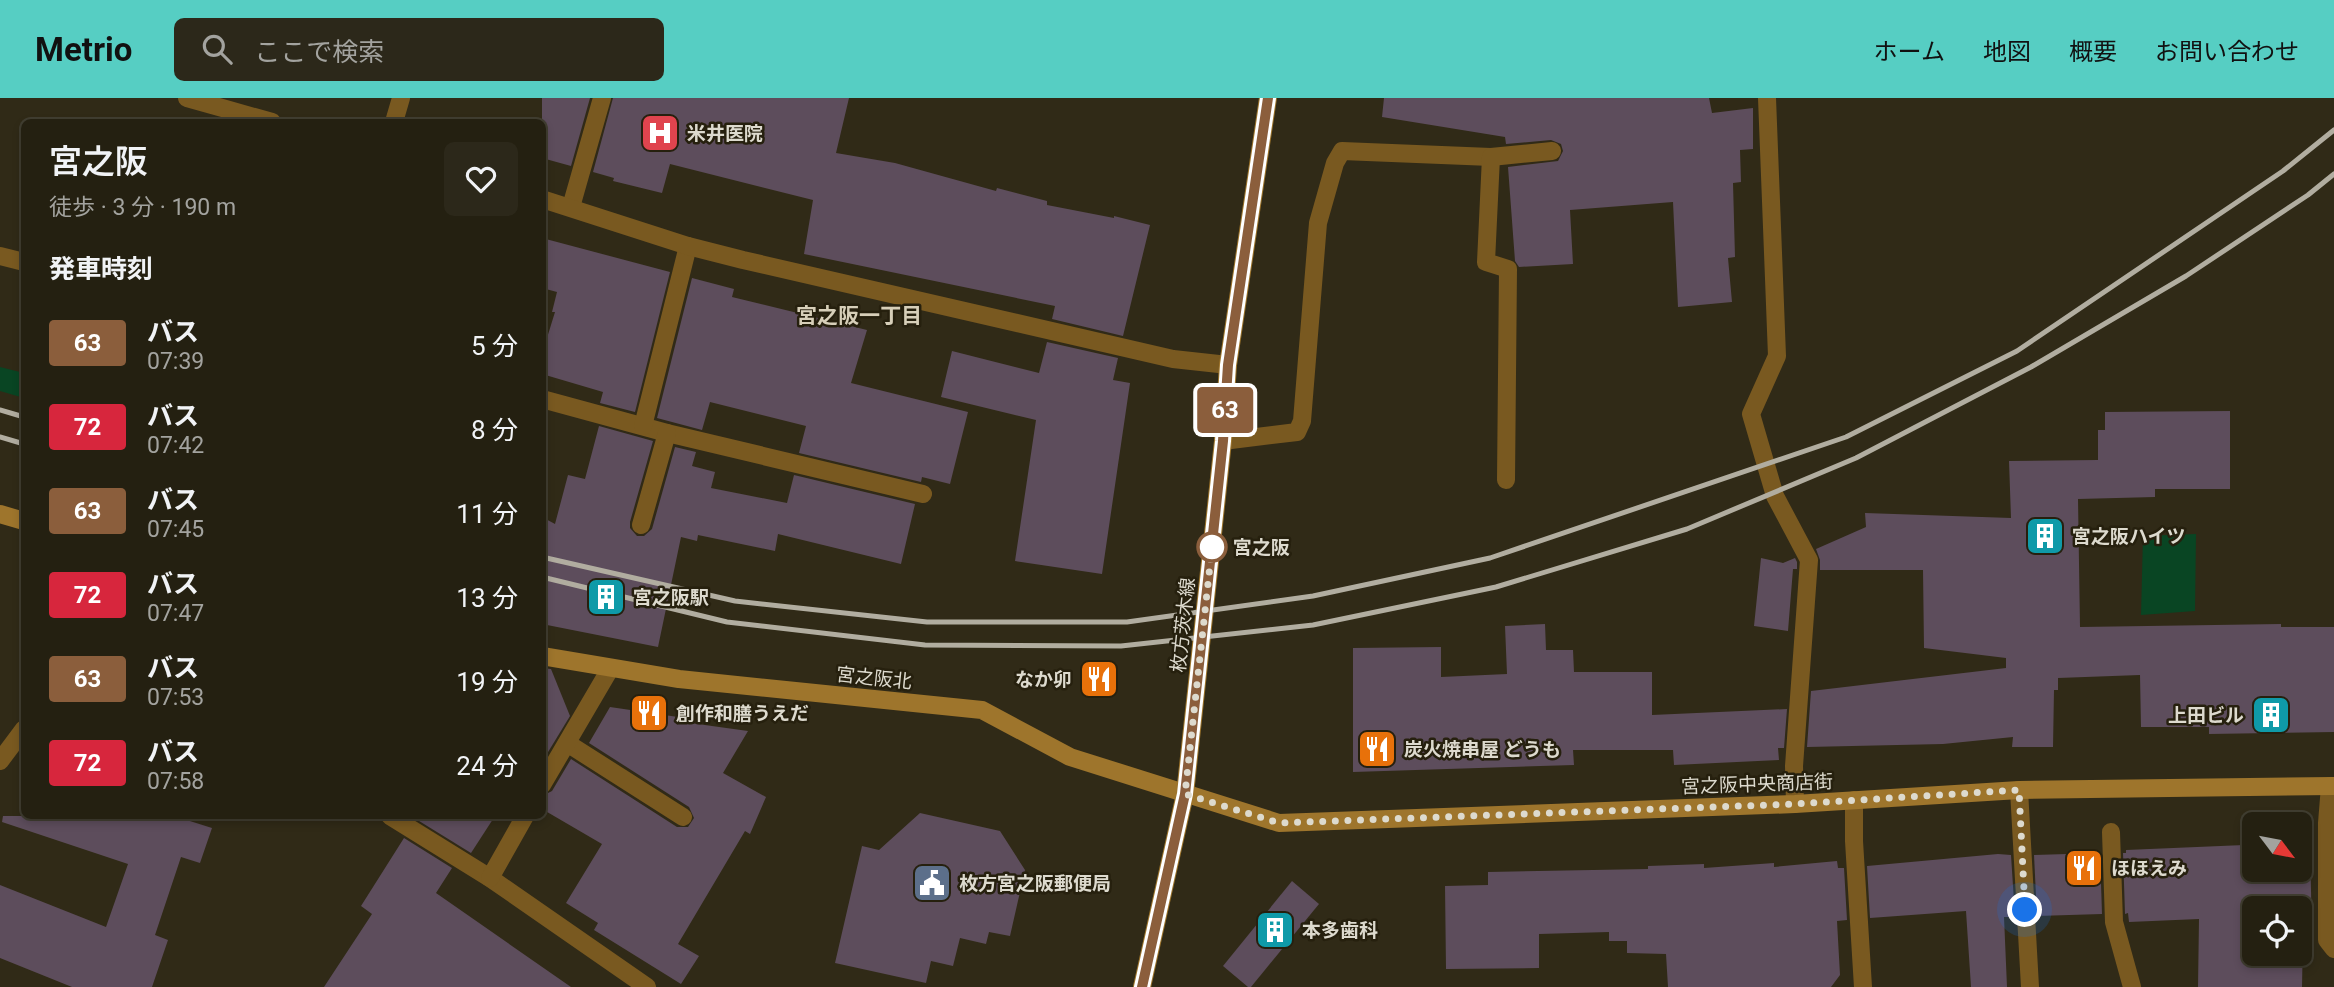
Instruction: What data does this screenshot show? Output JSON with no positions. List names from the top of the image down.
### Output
{
  "streets": {
    "street": ["枚方茨木線", "宮之阪北", "宮之阪中央商店街"]
  },
  "crossings": [
    ["枚方茨木線", "宮之阪北"],
    ["枚方茨木線", "宮之阪中央商店街"],
    ["宮之阪北", "宮之阪中央商店街"]
  ],
  "districts": ["宮之阪一丁目"],
  "places": {
    "hospital": ["米井医院"],
    "building": [
      "宮之阪ハイツ",
      "宮之阪駅",
      "上田ビル",
      "本多歯科"
    ],
    "other": ["宮之阪"],
    "restaurant": [
      "なか卯",
      "創作和膳うえだ",
      "炭火焼串屋 どうも",
      "ほほえみ"
    ],
    "public building": ["枚方宮之阪郵便局"]
  },
  "lines": ["bus line 63"],
  "north": "bottom right",
  "page": {
    "header": "Metrio",
    "search": "ここで検索",
    "nav": [
      "ホーム",
      "地図",
      "概要",
      "お問い合わせ"
    ],
    "on_map": "63",
    "heading": [
      ["宮之阪", "徒歩 · 3 分 · 190 m"],
      "発車時刻"
    ],
    "list": [
      {
        "mark": "63",
        "name": "バス",
        "note": "07:39",
        "value": "5 分"
      },
      {
        "mark": "72",
        "name": "バス",
        "note": "07:42",
        "value": "8 分"
      },
      {
        "mark": "63",
        "name": "バス",
        "note": "07:45",
        "value": "11 分"
      },
      {
        "mark": "72",
        "name": "バス",
        "note": "07:47",
        "value": "13 分"
      },
      {
        "mark": "63",
        "name": "バス",
        "note": "07:53",
        "value": "19 分"
      },
      {
        "mark": "72",
        "name": "バス",
        "note": "07:58",
        "value": "24 分"
      }
    ]
  }
}
